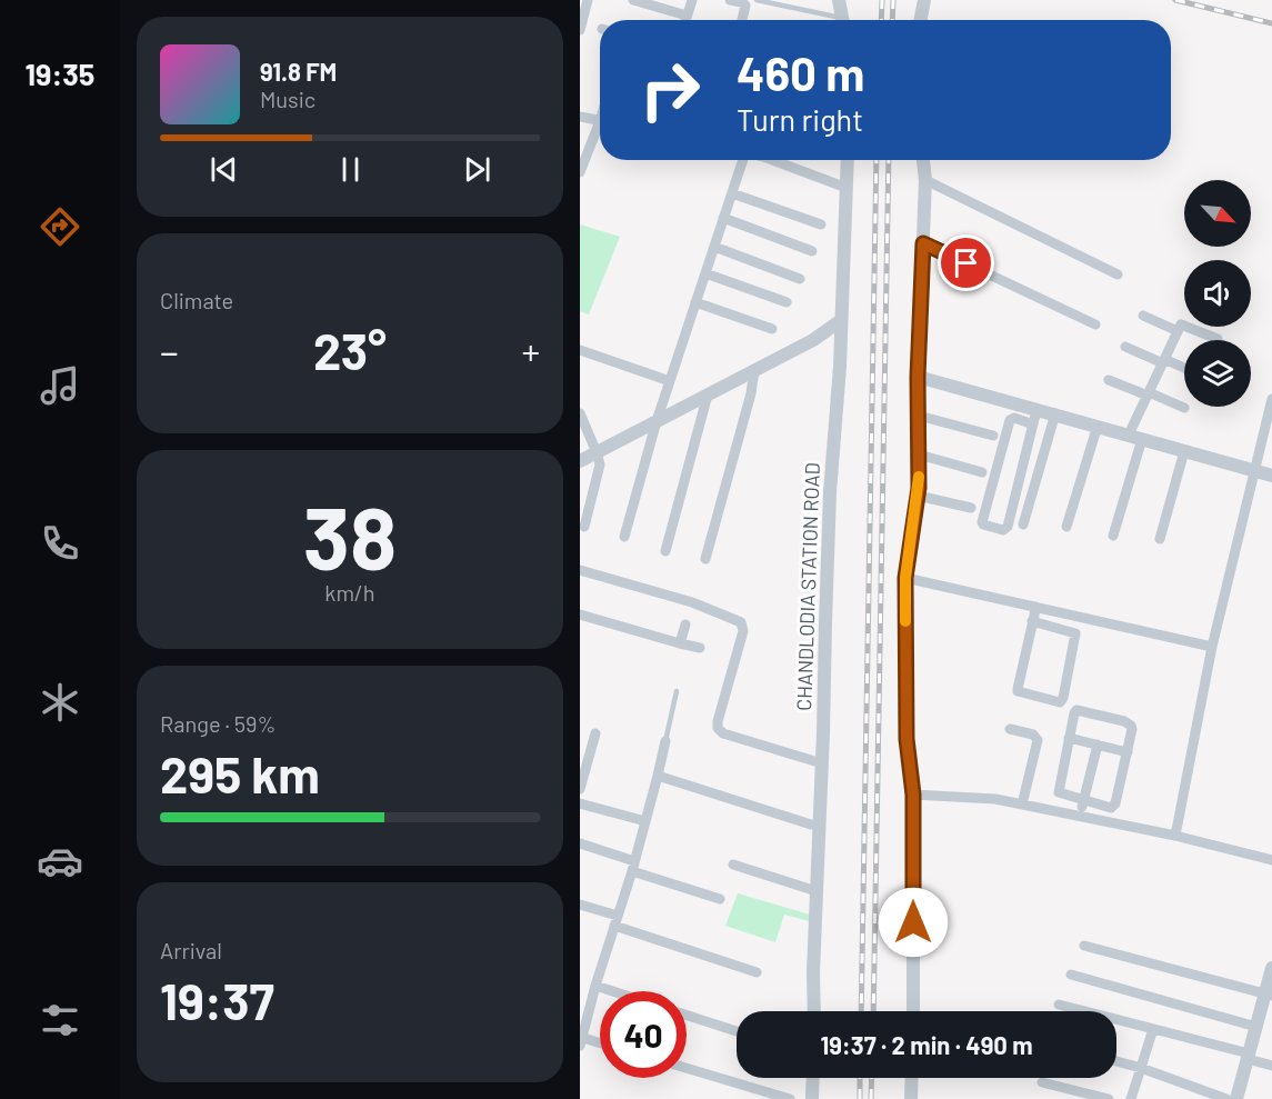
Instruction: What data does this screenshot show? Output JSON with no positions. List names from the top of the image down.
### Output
{
  "streets": {
    "street": ["CHANDLODIA STATION ROAD"]
  },
  "north": "bottom right",
  "page": {
    "tabs": "19:35",
    "turn": ["460 m", "Turn right"],
    "song": ["91.8 FM", "Music"],
    "tile": [
      "Climate",
      ["38", "km/h"],
      ["Range · 59%", "295 km"],
      ["Arrival", "19:37"]
    ],
    "heat": ["−", "23°", "+"],
    "limit": "40",
    "trip": "19:37 · 2 min · 490 m"
  }
}
